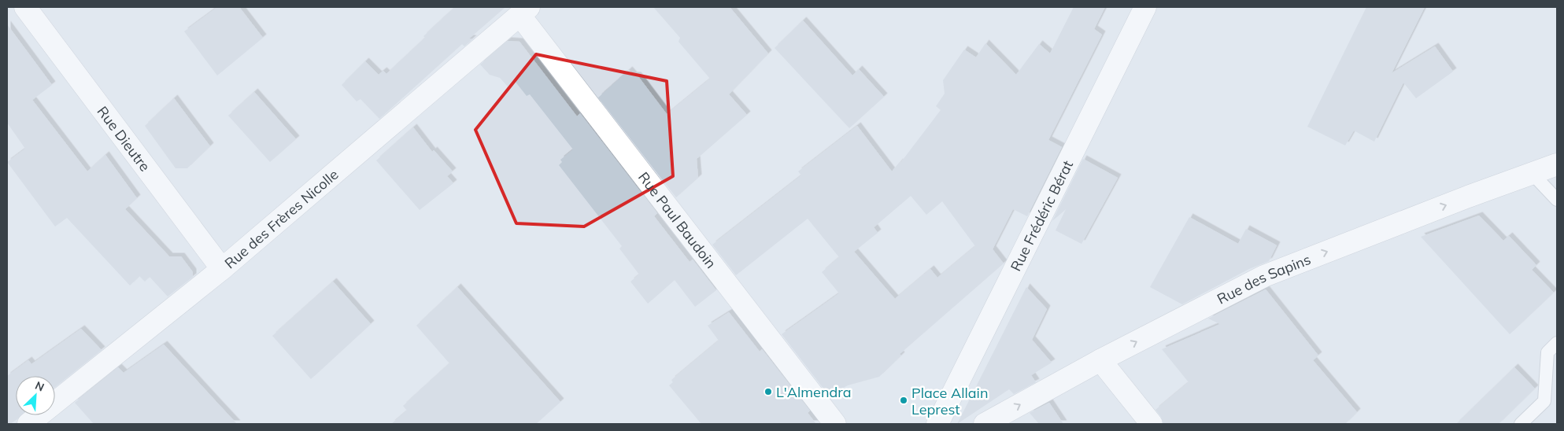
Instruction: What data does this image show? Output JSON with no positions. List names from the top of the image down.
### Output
{
  "streets": {
    "street": [
      "Rue Dieutre",
      "Rue Frédéric Bérat",
      "Rue des Frères Nicolle",
      "Rue Paul Baudoin",
      "Rue des Sapins"
    ]
  },
  "crossings": [
    ["Rue Dieutre", "Rue des Frères Nicolle"],
    ["Rue des Frères Nicolle", "Rue Paul Baudoin"]
  ],
  "one_way": ["Rue des Sapins"],
  "places": ["L'Almendra", "Place Allain Leprest"],
  "north": "top right"
}
